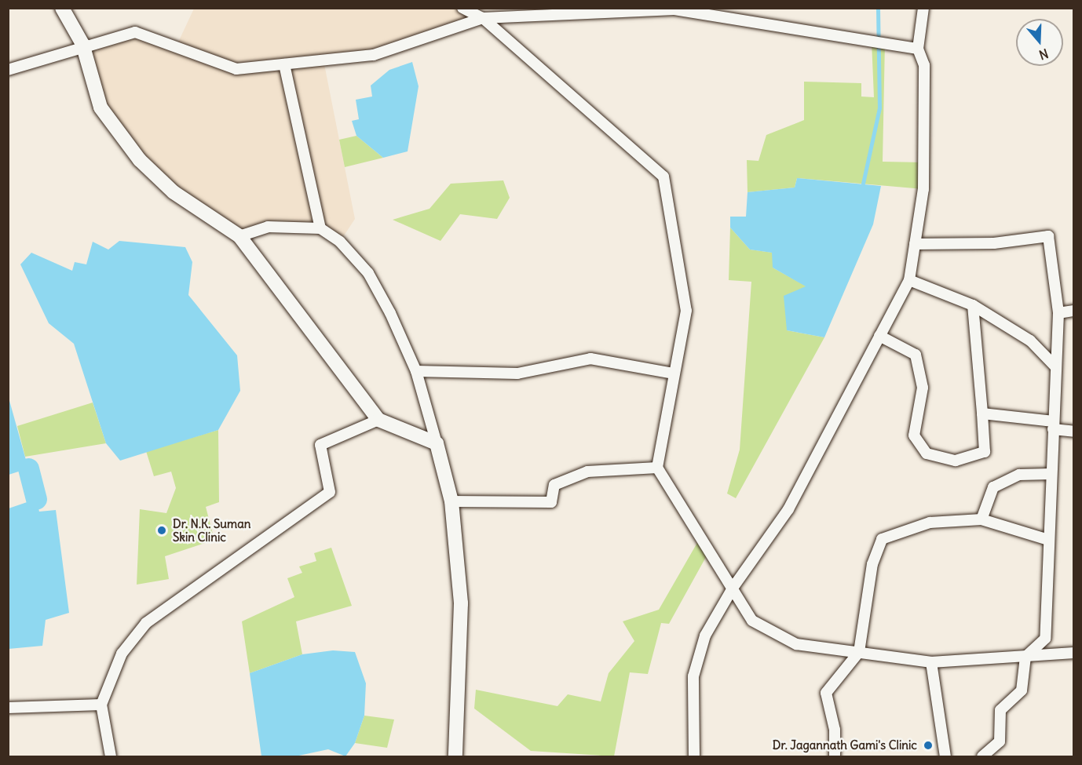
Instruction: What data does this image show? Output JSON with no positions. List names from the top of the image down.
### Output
{
  "places": ["Dr. N.K. Suman Skin Clinic", "Dr. Jagannath Gami's Clinic"],
  "north": "bottom"
}
